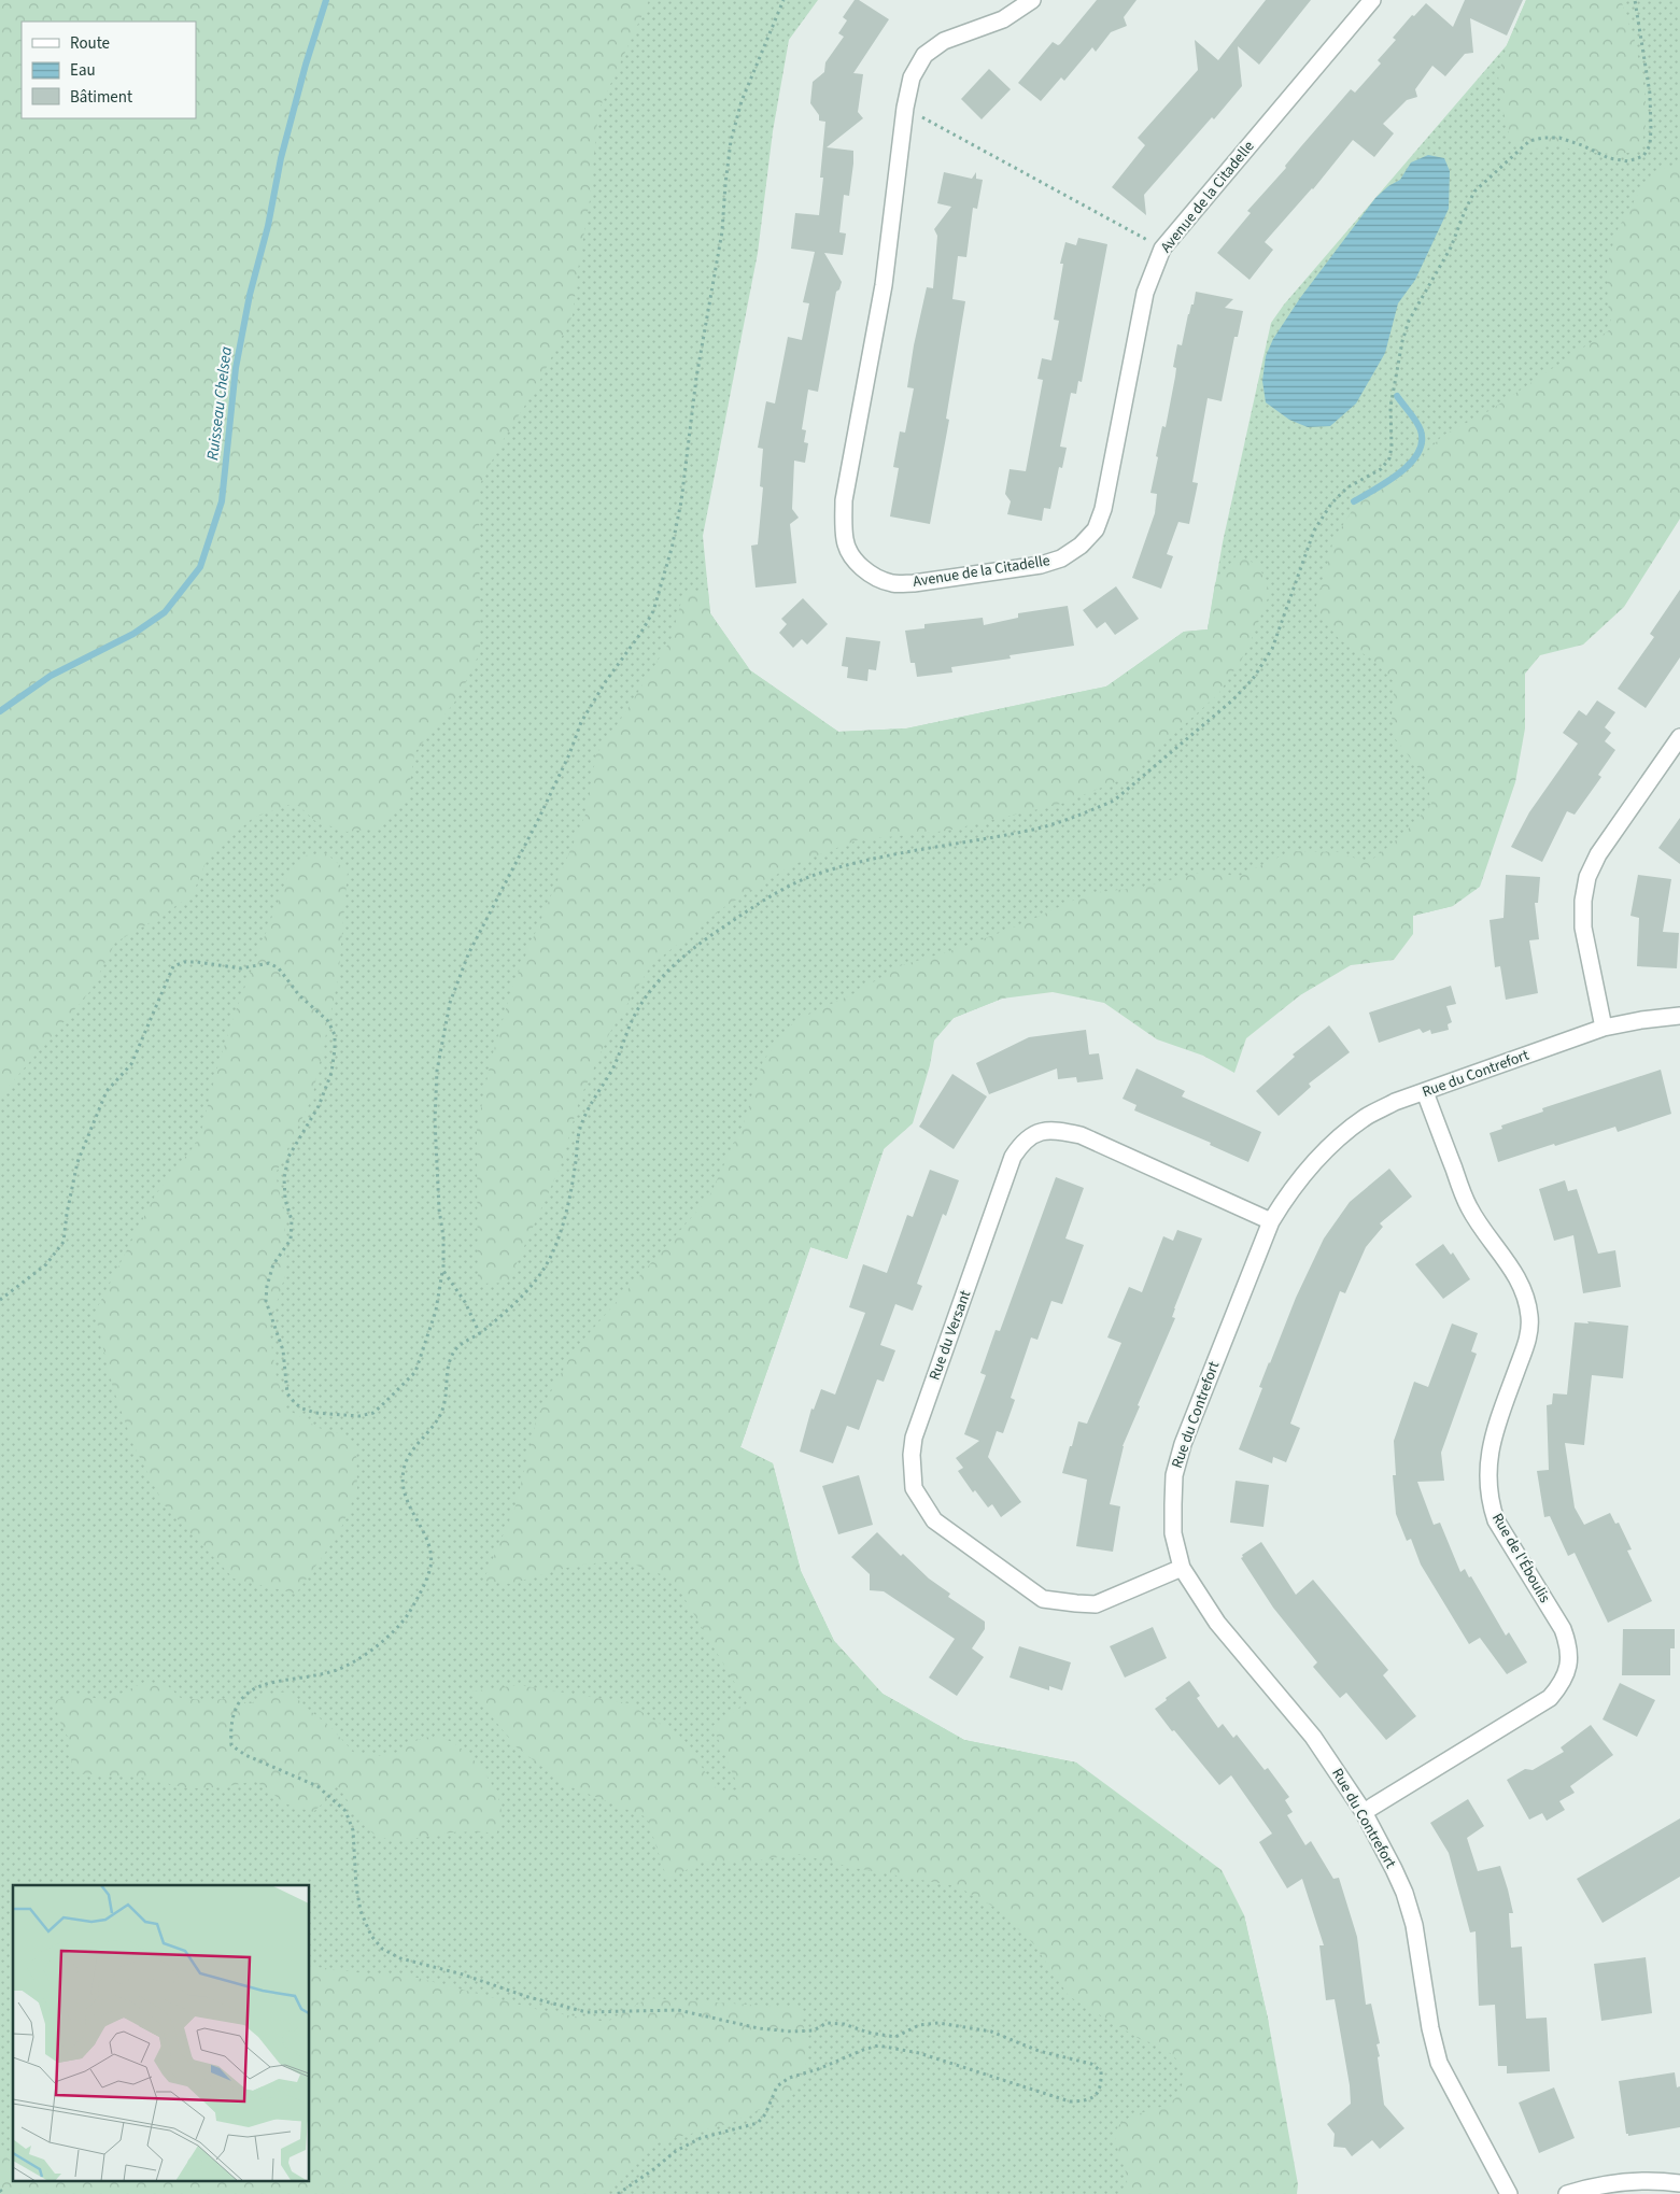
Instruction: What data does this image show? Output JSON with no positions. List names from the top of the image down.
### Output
{
  "streets": {
    "street": [
      "Avenue de la Citadelle",
      "Rue du Contrefort",
      "Rue du Versant",
      "Rue de l'Éboulis"
    ]
  },
  "crossings": [
    ["Rue du Contrefort", "Rue du Versant"],
    ["Rue du Contrefort", "Rue de l'Éboulis"]
  ],
  "water": ["Ruisseau Chelsea"],
  "legend": ["Route", "Eau", "Bâtiment"]
}
